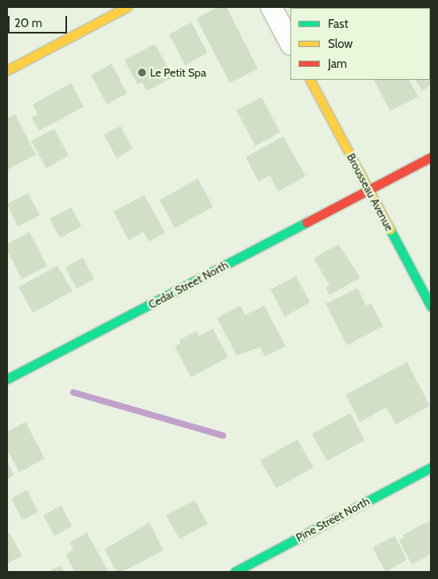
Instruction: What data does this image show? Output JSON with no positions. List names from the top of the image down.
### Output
{
  "streets": {
    "street": ["Brousseau Avenue", "Cedar Street North", "Pine Street North"]
  },
  "crossings": [
    ["Brousseau Avenue", "Cedar Street North"]
  ],
  "places": ["Le Petit Spa"],
  "legend": ["Fast", "Slow", "Jam"],
  "scale_bar": "20 m"
}
